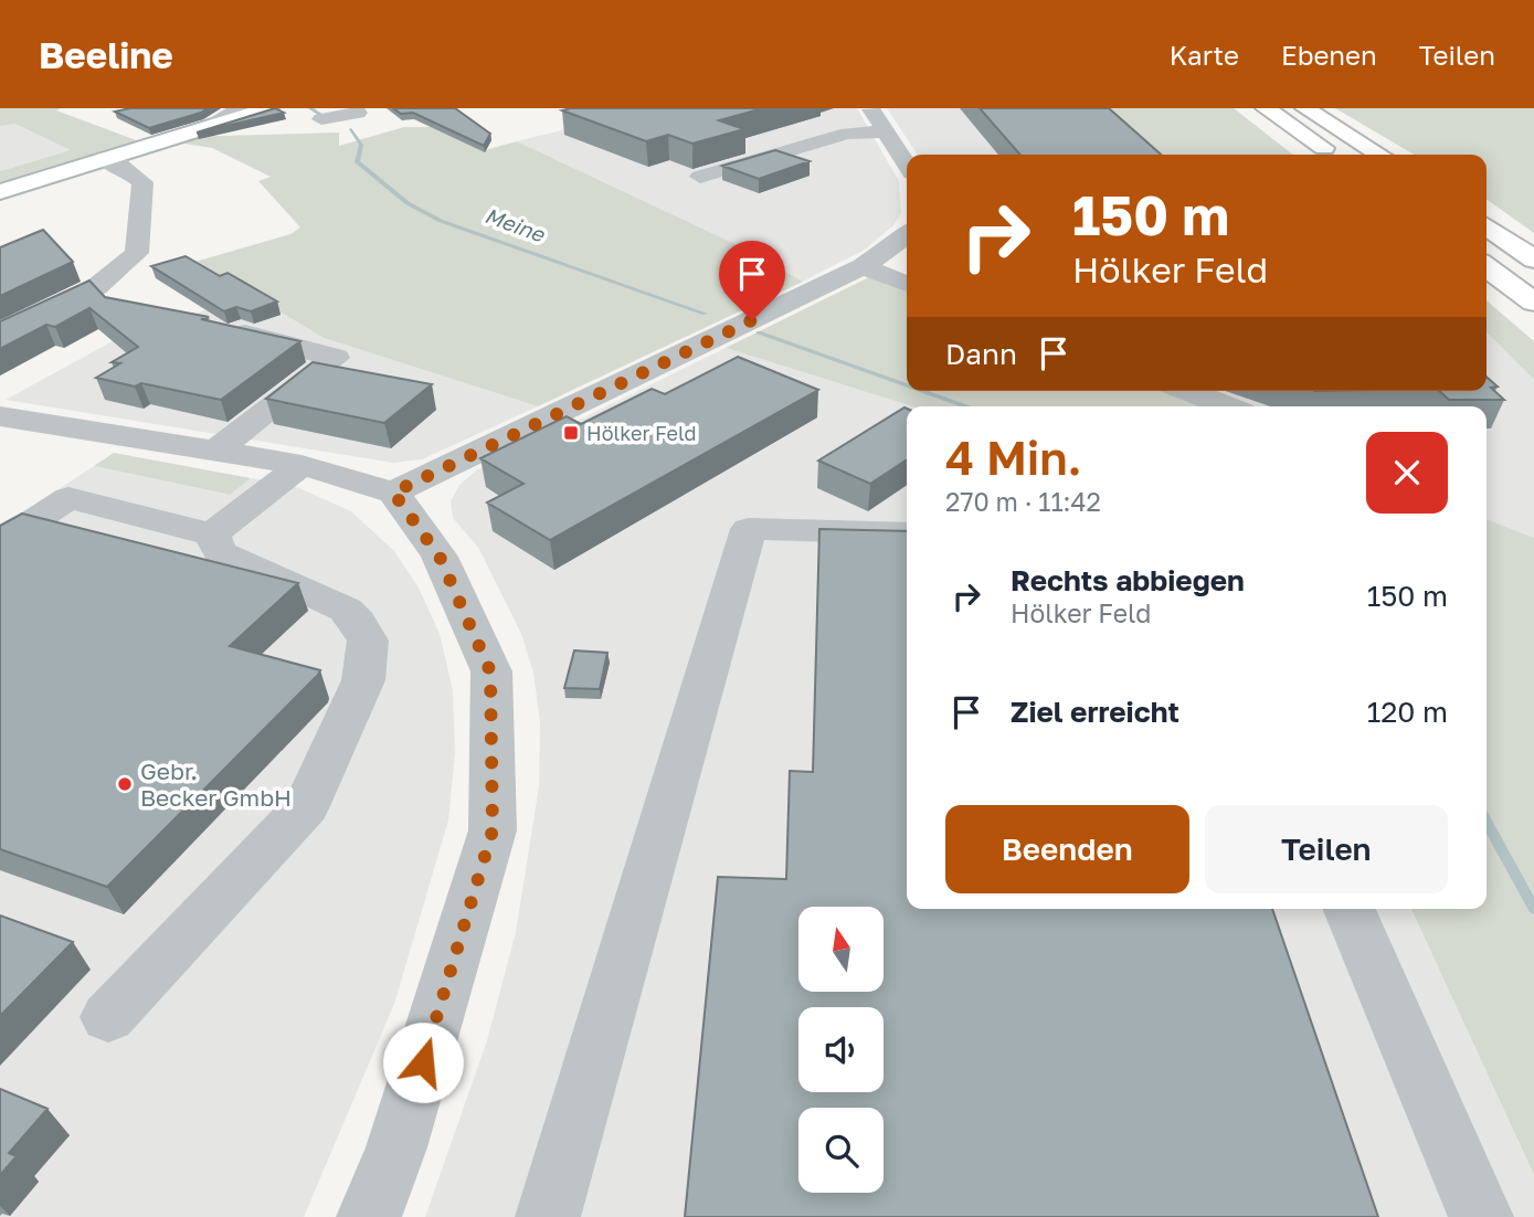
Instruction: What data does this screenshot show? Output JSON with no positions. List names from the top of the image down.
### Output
{
  "water": ["Meine"],
  "places": {
    "transit": ["Hölker Feld"],
    "other": ["Gebr. Becker GmbH"]
  },
  "north": "top",
  "page": {
    "header": "Beeline",
    "nav": ["Karte", "Ebenen", "Teilen"],
    "turn": ["150 m", "Hölker Feld"],
    "then": "Dann",
    "heading": ["4 Min.", "270 m · 11:42"],
    "list": [
      {
        "name": "Rechts abbiegen",
        "note": "Hölker Feld",
        "value": "150 m"
      },
      {
        "name": "Ziel erreicht",
        "value": "120 m"
      }
    ],
    "buttons": ["Beenden", "Teilen"]
  }
}
